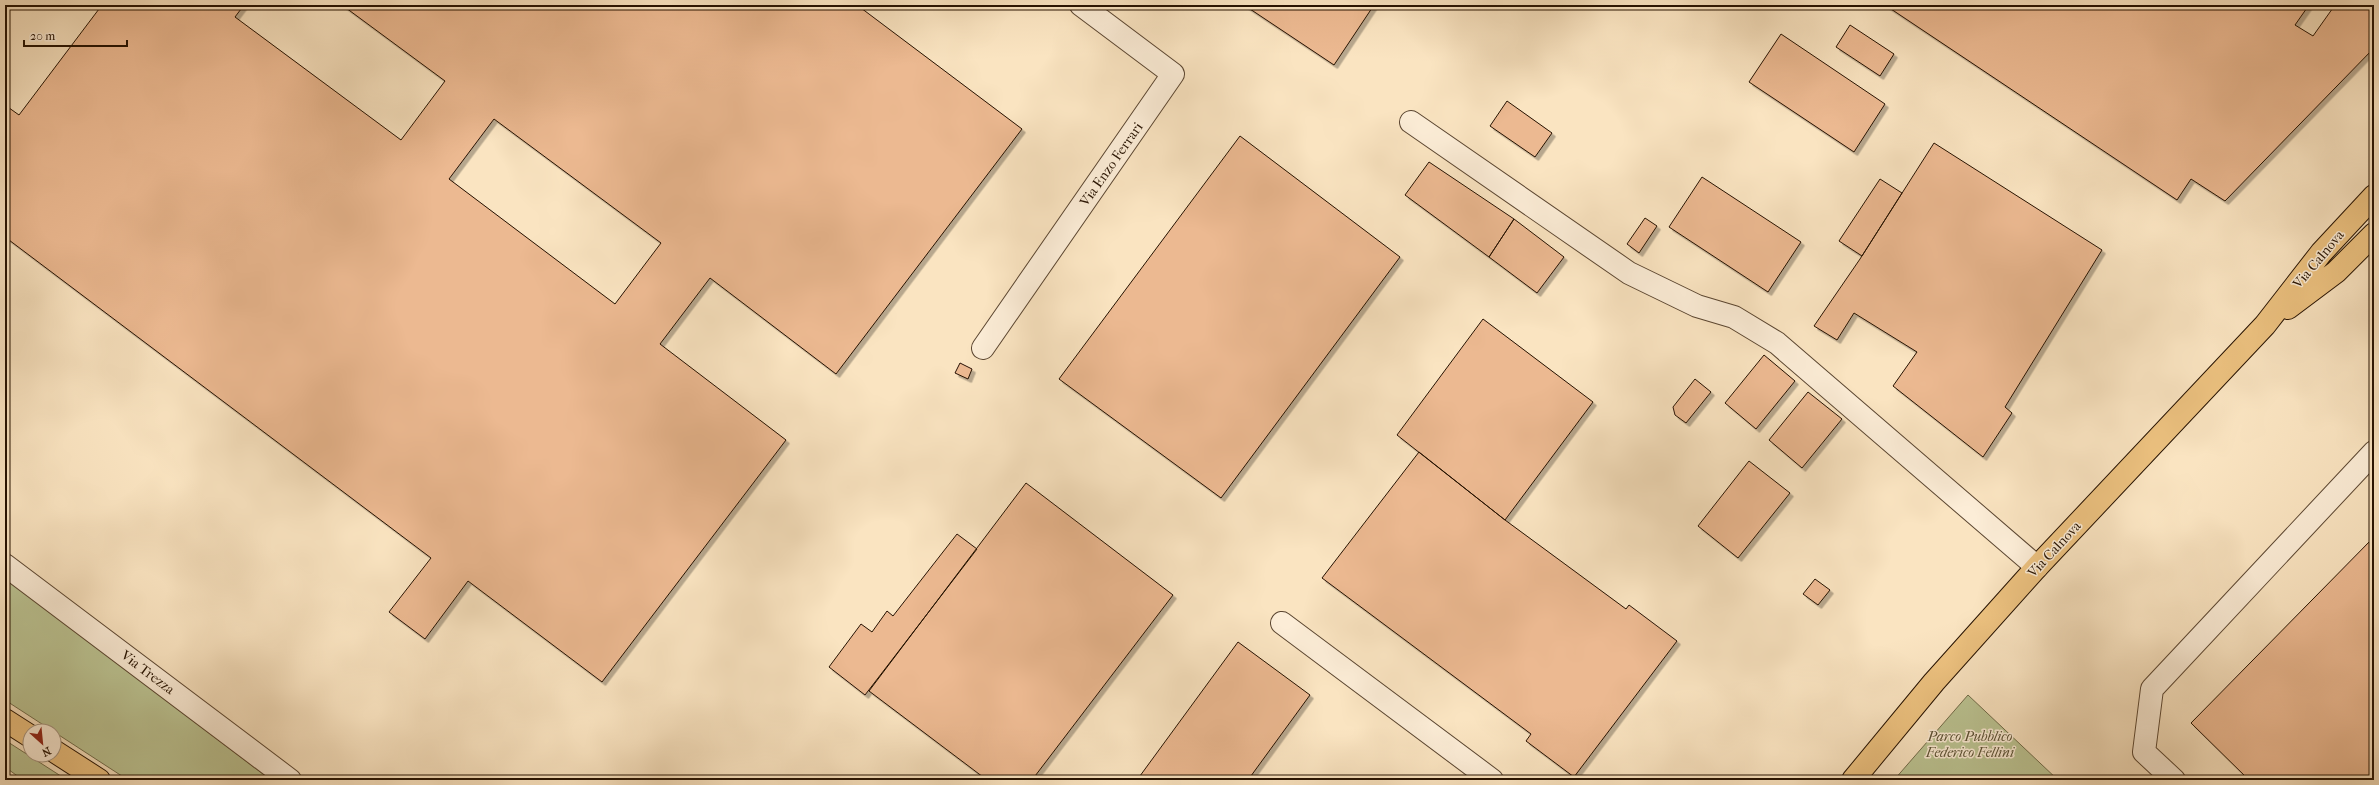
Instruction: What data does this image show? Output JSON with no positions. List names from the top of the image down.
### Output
{
  "streets": {
    "main road": ["Via Calnova"],
    "street": ["Via Enzo Ferrari", "Via Trezza"]
  },
  "parks": ["Parco Pubblico Federico Fellini"],
  "scale_bar": "20 m",
  "north": "bottom right"
}
